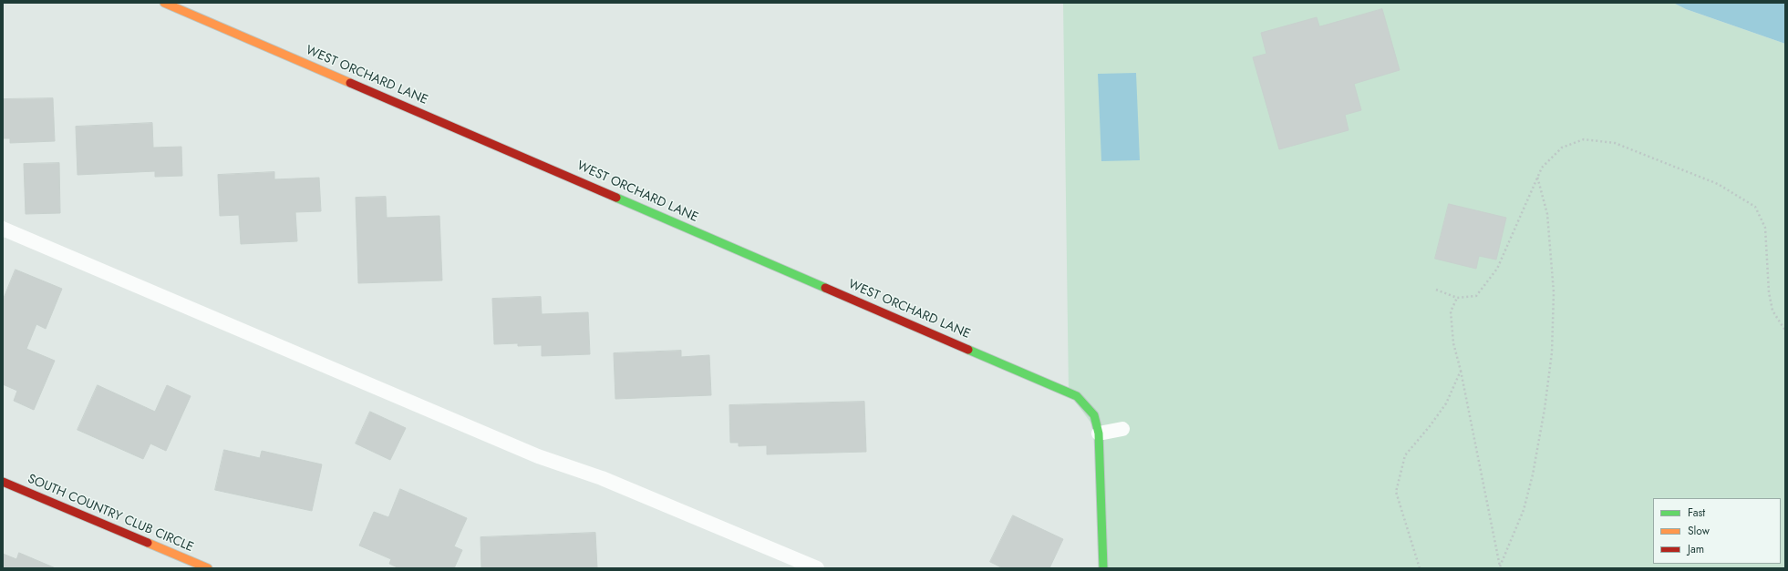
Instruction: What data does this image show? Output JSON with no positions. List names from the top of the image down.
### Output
{
  "streets": {
    "street": ["WEST ORCHARD LANE", "SOUTH COUNTRY CLUB CIRCLE"]
  },
  "legend": ["Fast", "Slow", "Jam"]
}
